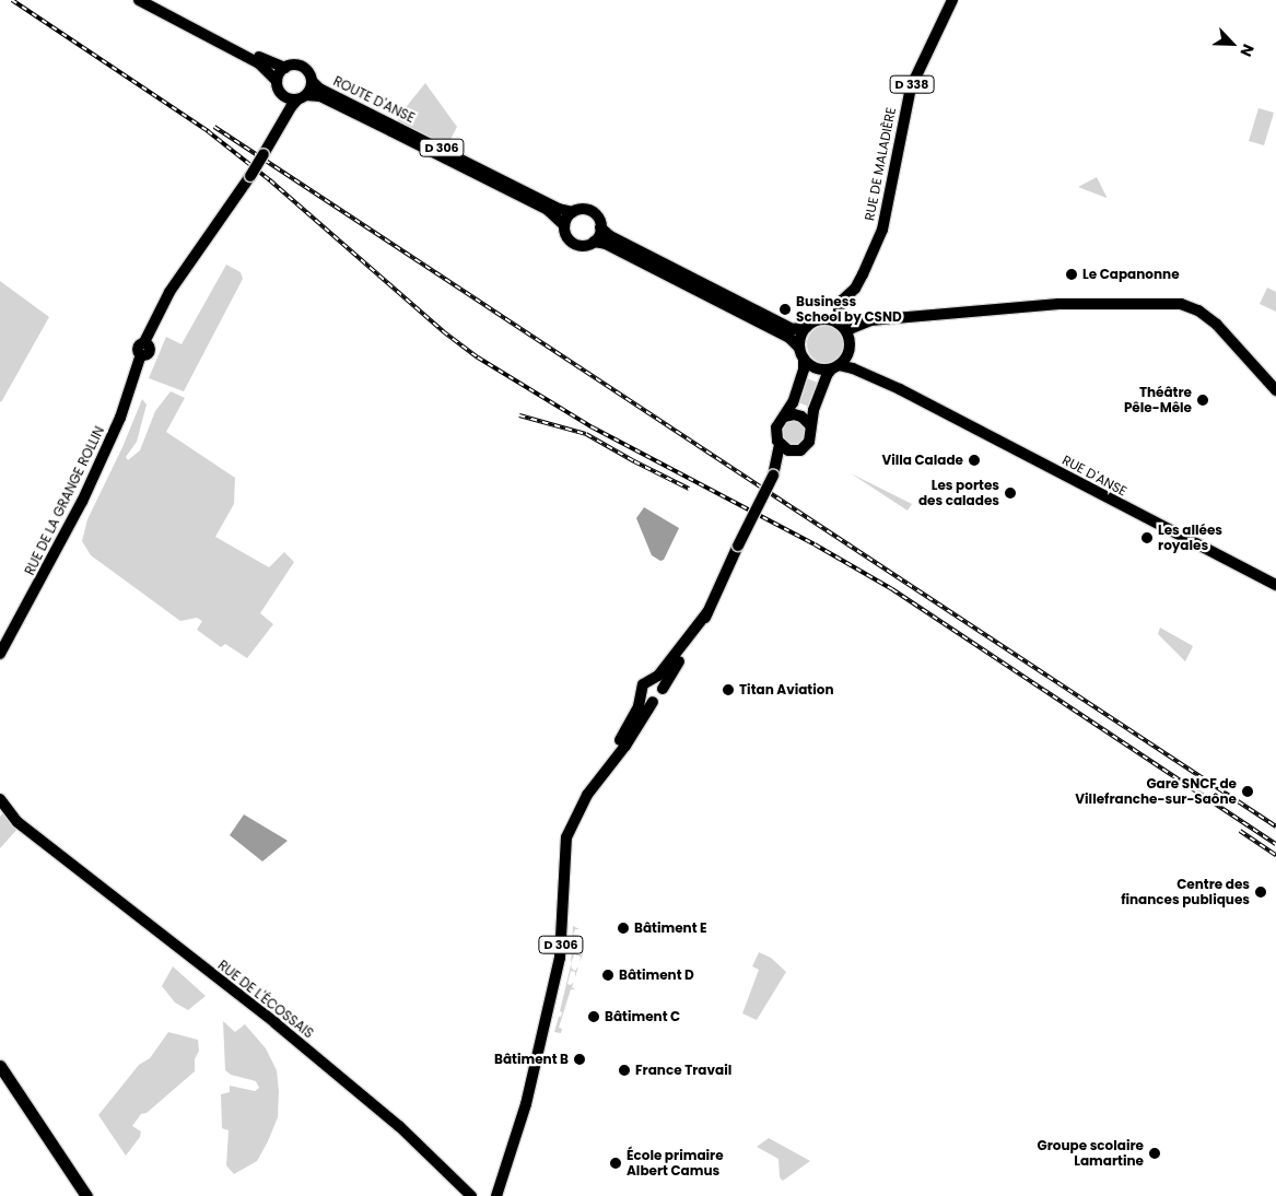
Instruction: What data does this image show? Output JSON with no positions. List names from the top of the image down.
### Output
{
  "streets": {
    "main road": [
      "D 338",
      "ROUTE D'ANSE",
      "D 306",
      "RUE DE MALADIÈRE",
      "RUE D'ANSE",
      "RUE DE LA GRANGE ROLLIN",
      "RUE DE L'ÉCOSSAIS"
    ]
  },
  "crossings": [
    ["RUE DE MALADIÈRE", "RUE D'ANSE"]
  ],
  "places": [
    "Le Capanonne",
    "Business School by CSND",
    "Théâtre Pêle-Mêle",
    "Villa Calade",
    "Les portes des calades",
    "Les allées royales",
    "Titan Aviation",
    "Gare SNCF de Villefranche-sur-Saône",
    "Centre des finances publiques",
    "Bâtiment E",
    "Bâtiment D",
    "Bâtiment C",
    "Bâtiment B",
    "France Travail",
    "Groupe scolaire Lamartine",
    "École primaire Albert Camus"
  ],
  "north": "bottom right"
}
